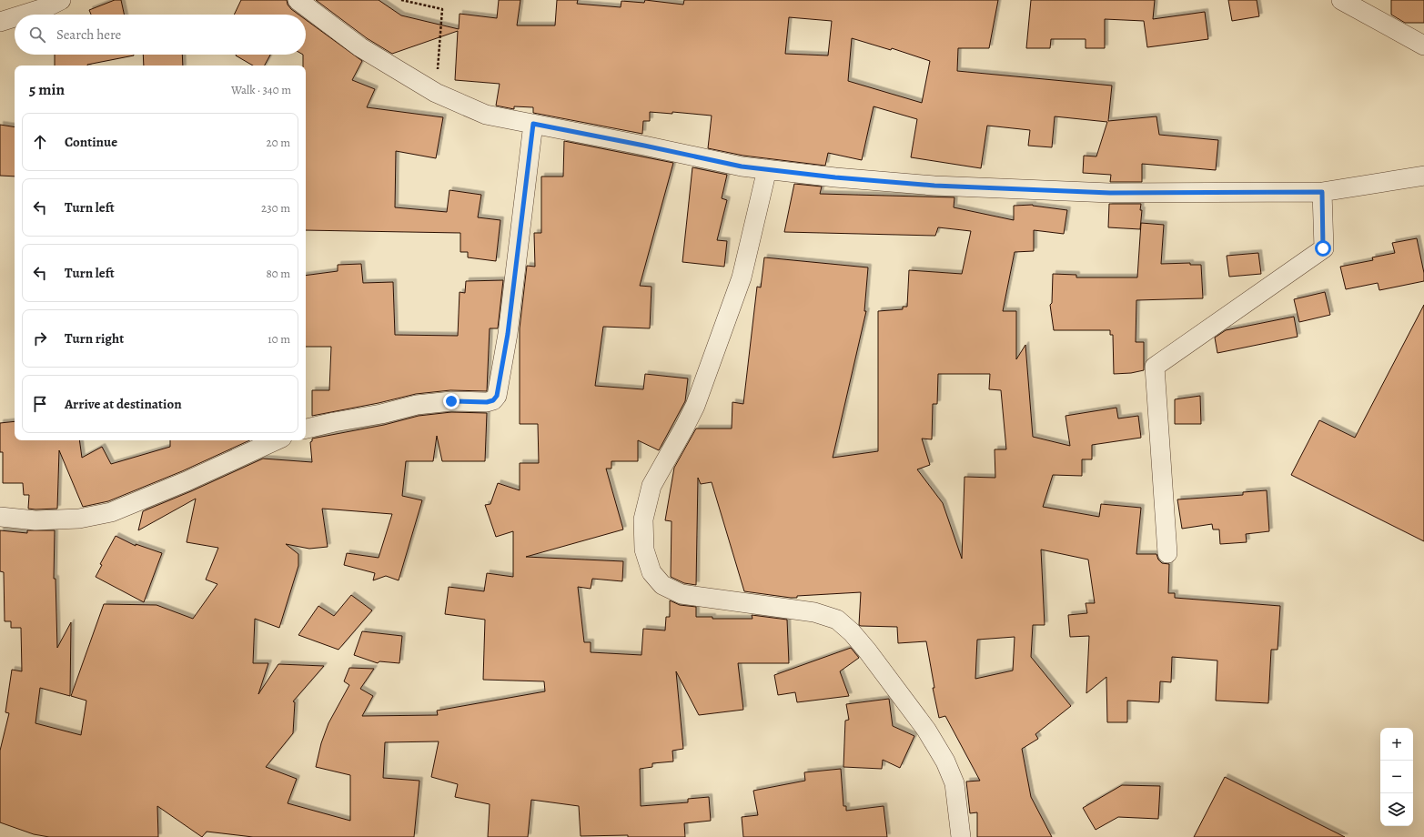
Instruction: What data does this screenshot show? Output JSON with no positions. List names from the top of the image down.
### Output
{
  "page": {
    "search": "Search here",
    "heading": ["5 min", "Walk · 340 m"],
    "list": [
      ["Continue", "20 m"],
      ["Turn left", "230 m"],
      ["Turn left", "80 m"],
      ["Turn right", "10 m"],
      "Arrive at destination"
    ],
    "map_buttons": ["+", "−"]
  }
}
